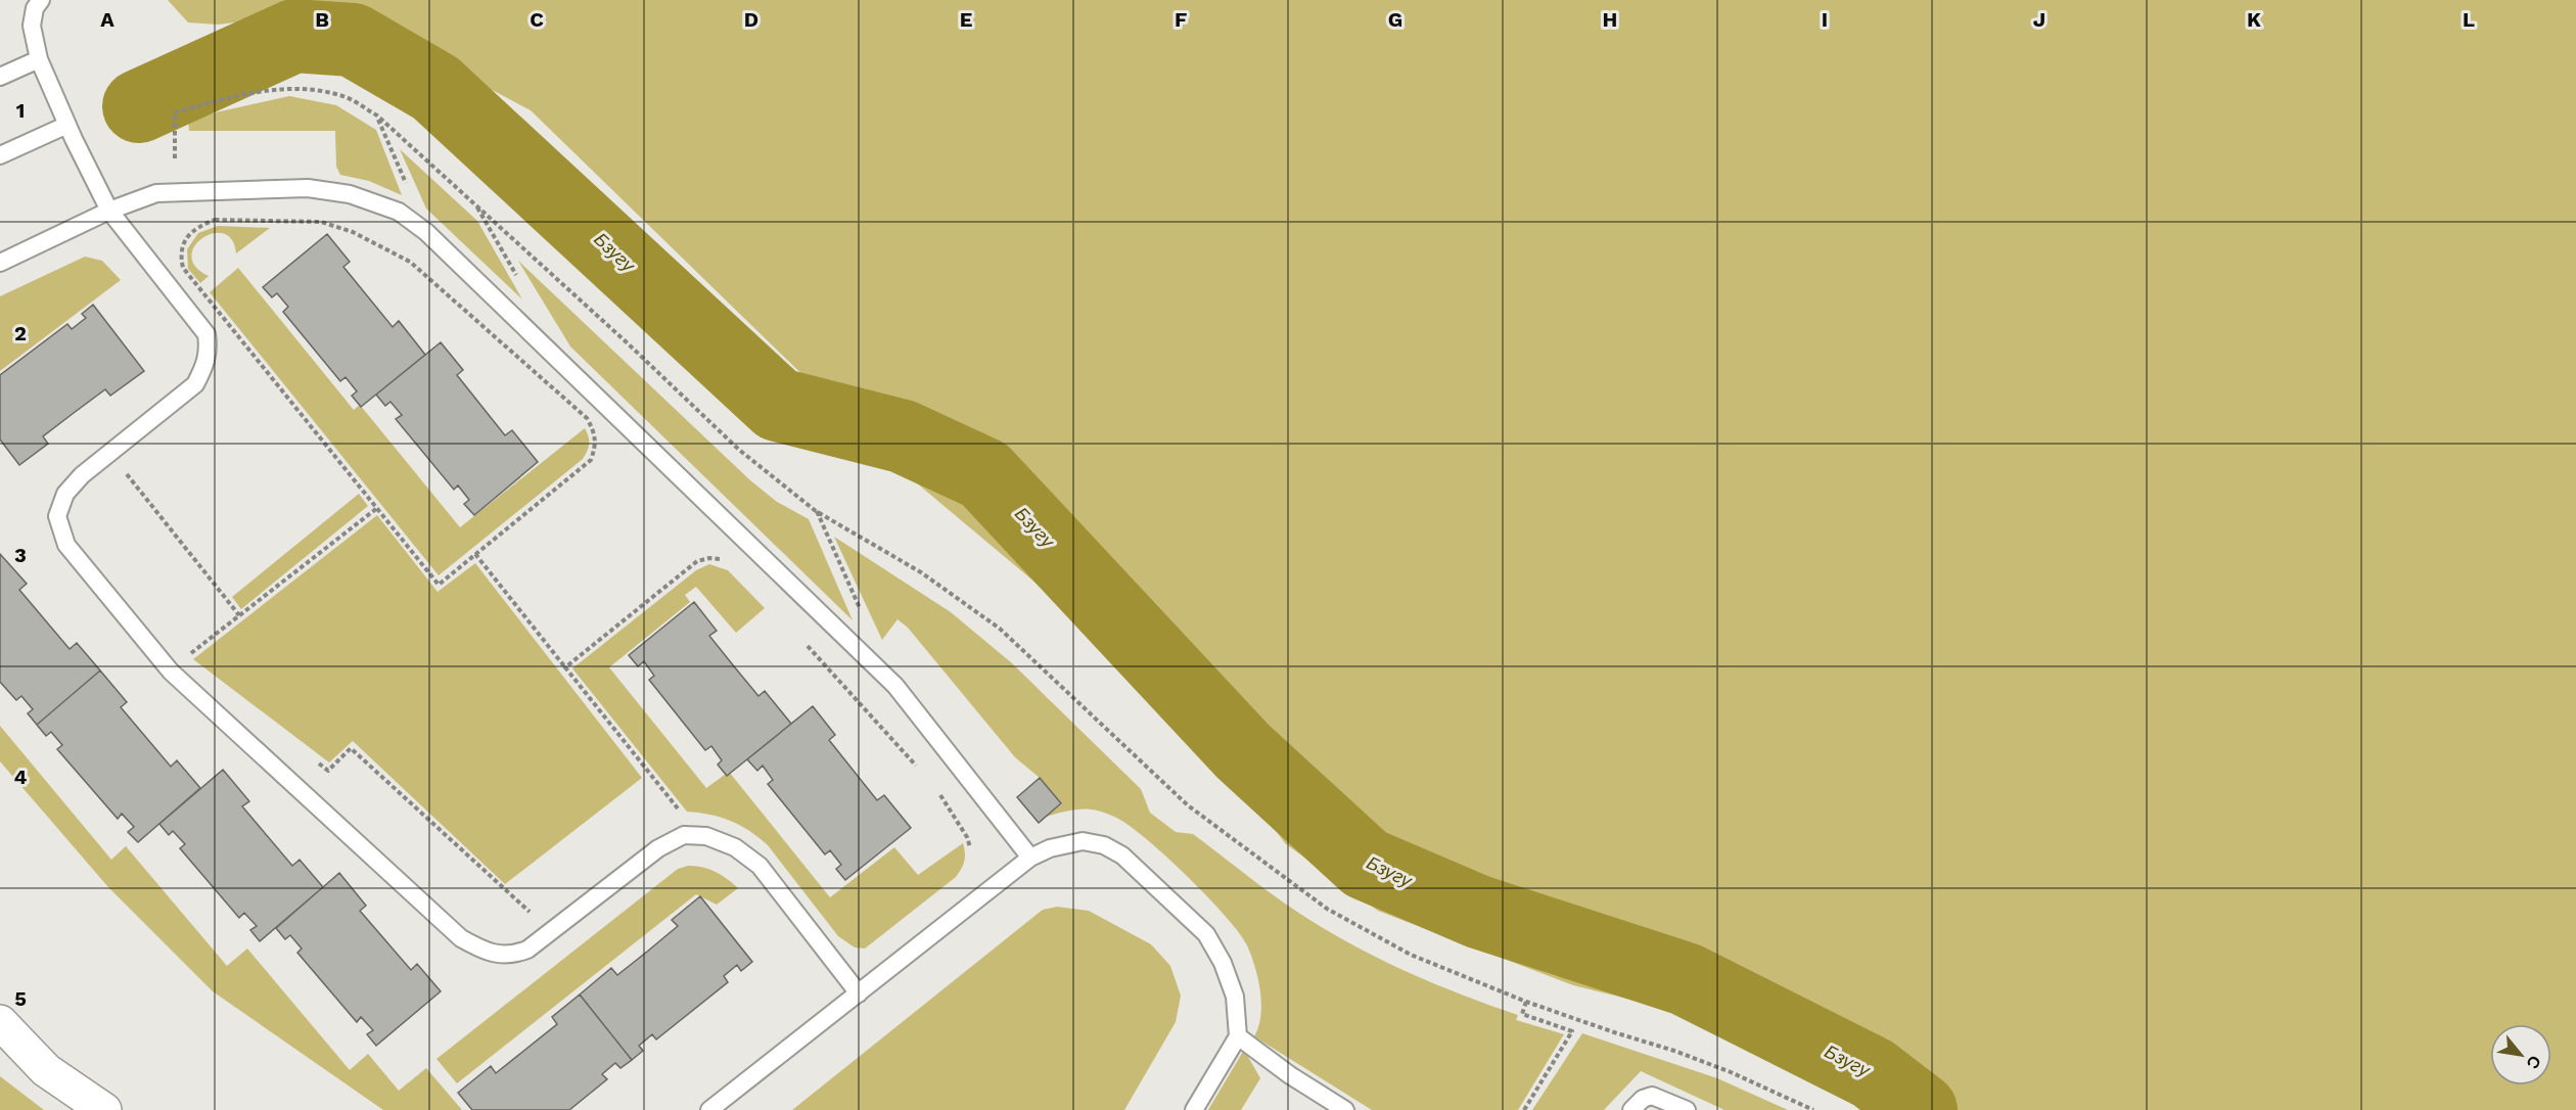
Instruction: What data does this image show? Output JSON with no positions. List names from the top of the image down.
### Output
{
  "water": ["Бзугу"],
  "north": "bottom right",
  "grid": {
    "columns": [
      "A",
      "B",
      "C",
      "D",
      "E",
      "F",
      "G",
      "H",
      "I",
      "J",
      "K",
      "L"
    ],
    "rows": [
      "1",
      "2",
      "3",
      "4",
      "5"
    ]
  }
}
